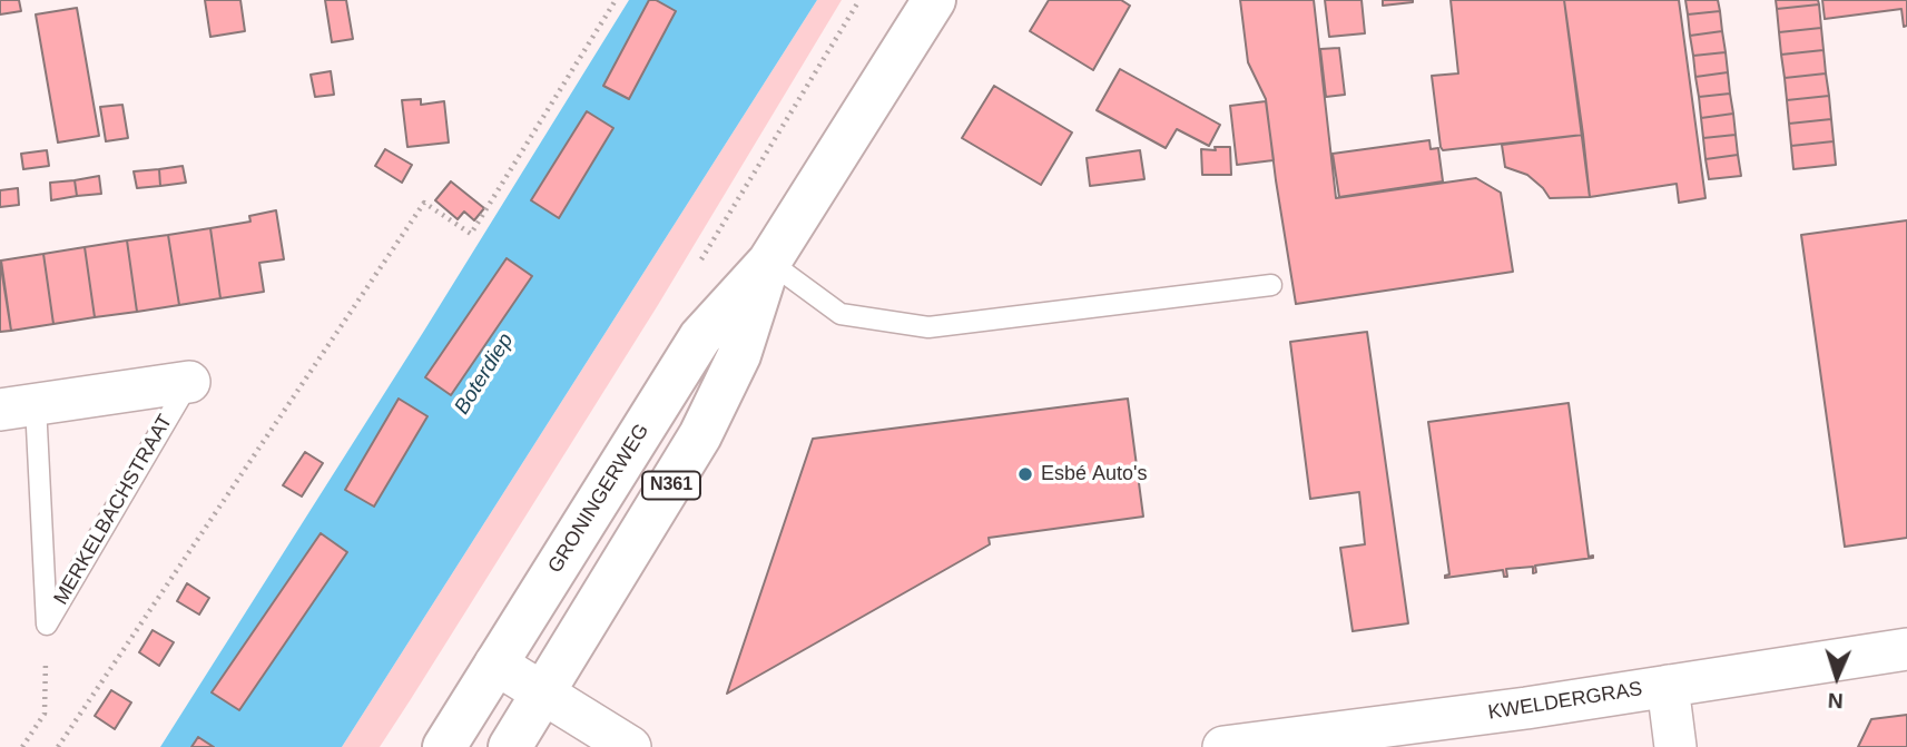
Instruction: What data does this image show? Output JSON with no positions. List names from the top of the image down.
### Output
{
  "streets": {
    "main road": ["N361", "GRONINGERWEG"],
    "street": ["MERKELBACHSTRAAT", "KWELDERGRAS"]
  },
  "water": ["Boterdiep"],
  "places": ["Esbé Auto's"],
  "north": "bottom"
}
